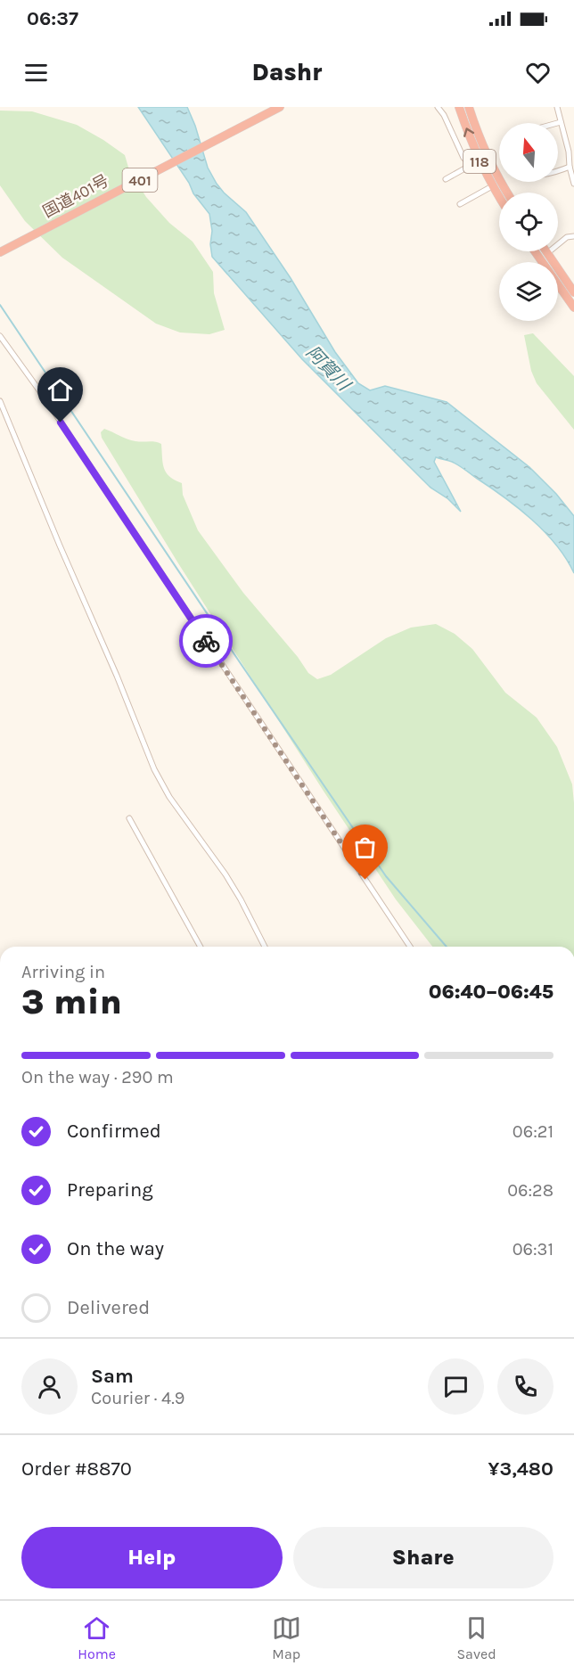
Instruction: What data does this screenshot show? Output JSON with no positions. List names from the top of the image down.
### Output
{
  "streets": {
    "highway": ["118", "401", "国道401号"]
  },
  "water": ["阿賀川"],
  "north": "top",
  "page": {
    "status": "06:37",
    "header": "Dashr",
    "heading": ["3 min", "Arriving in", "06:40–06:45"],
    "panel": [
      "Sam",
      "Courier · 4.9",
      "Order #8870",
      "¥3,480"
    ],
    "bar": "On the way · 290 m",
    "list": [
      ["Confirmed", "06:21"],
      ["Preparing", "06:28"],
      ["On the way", "06:31"],
      "Delivered"
    ],
    "buttons": ["Help", "Share"],
    "tabs": ["Home", "Map", "Saved"]
  }
}
